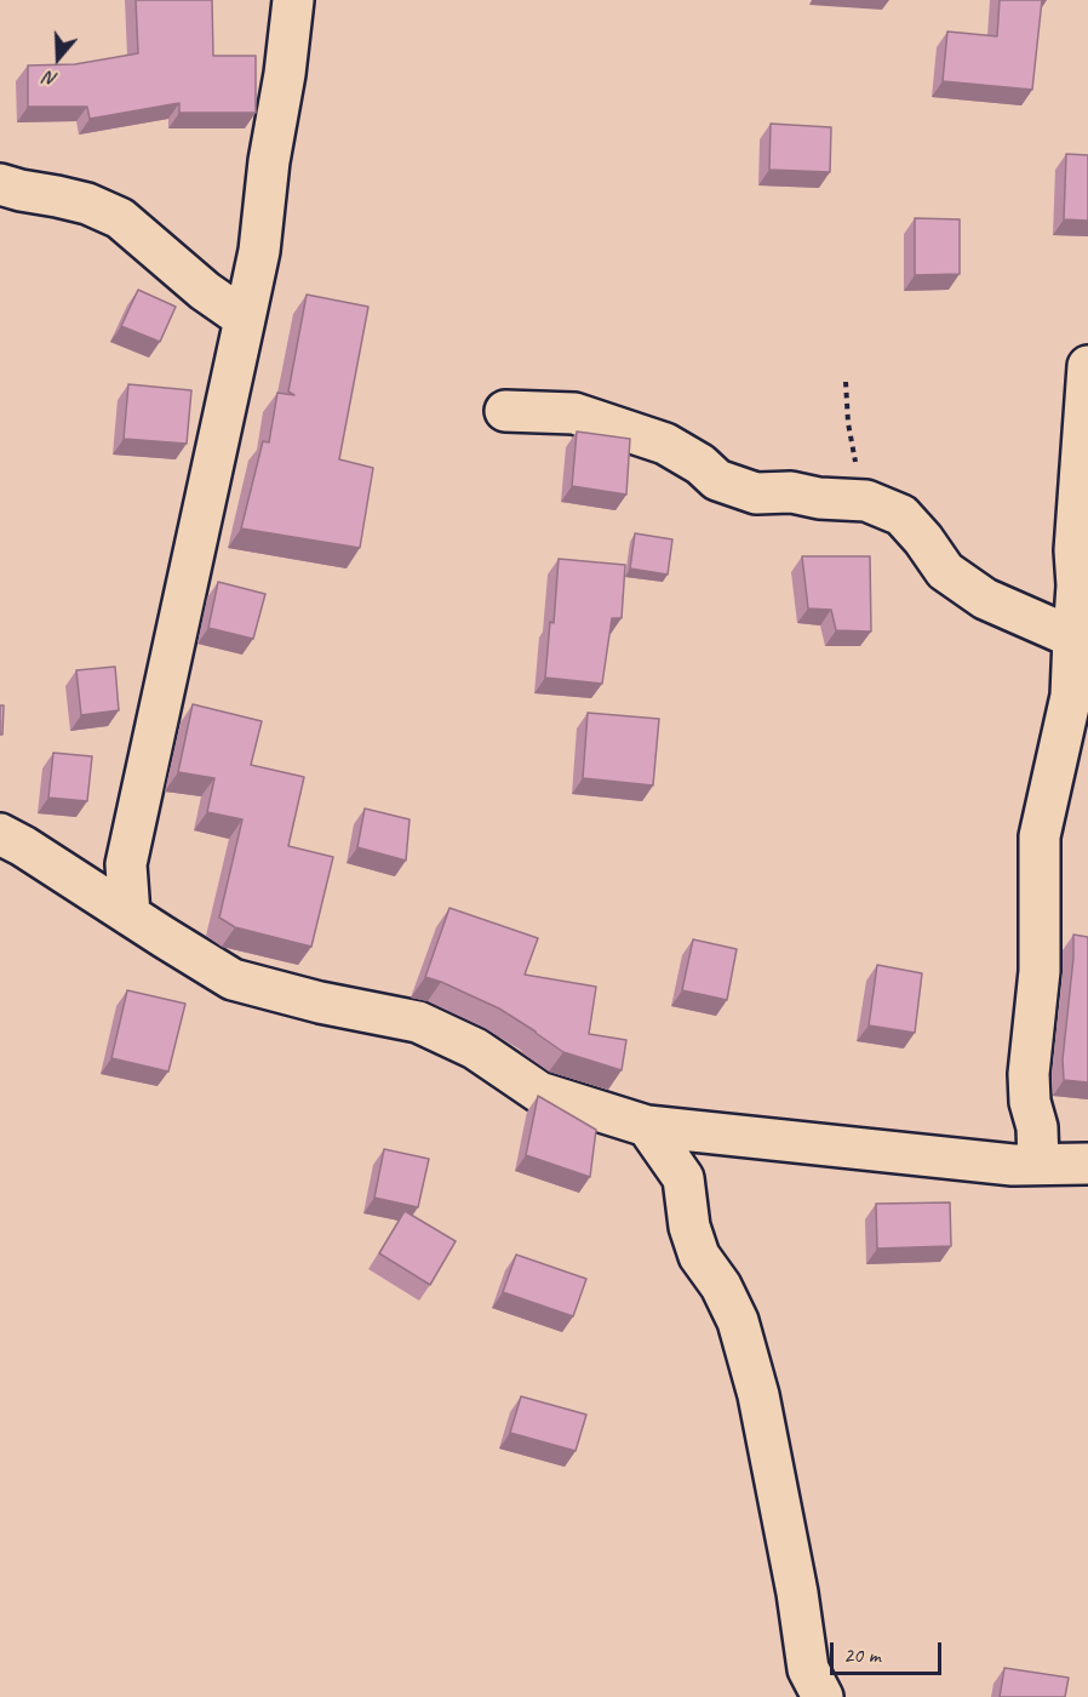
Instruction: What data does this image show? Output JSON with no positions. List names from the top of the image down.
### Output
{
  "scale_bar": "20 m",
  "north": "bottom"
}
